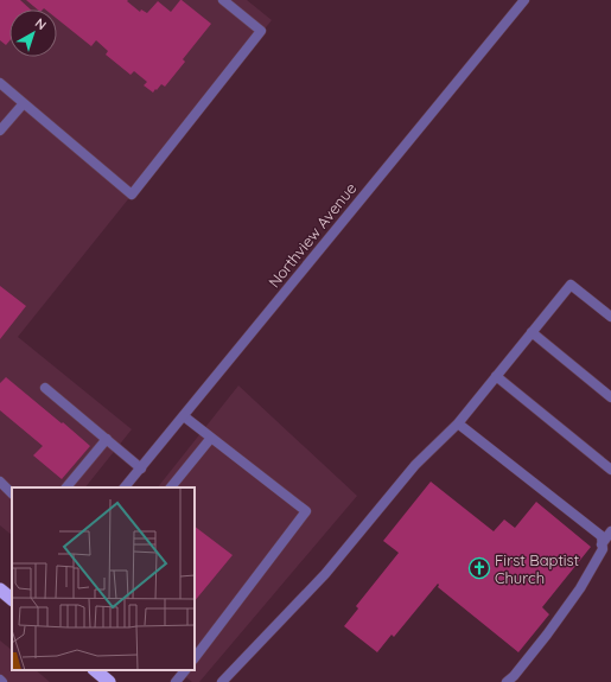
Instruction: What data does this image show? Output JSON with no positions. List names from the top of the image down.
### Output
{
  "streets": {
    "street": ["Northview Avenue"]
  },
  "places": {
    "church": ["First Baptist Church"]
  },
  "north": "top right"
}
